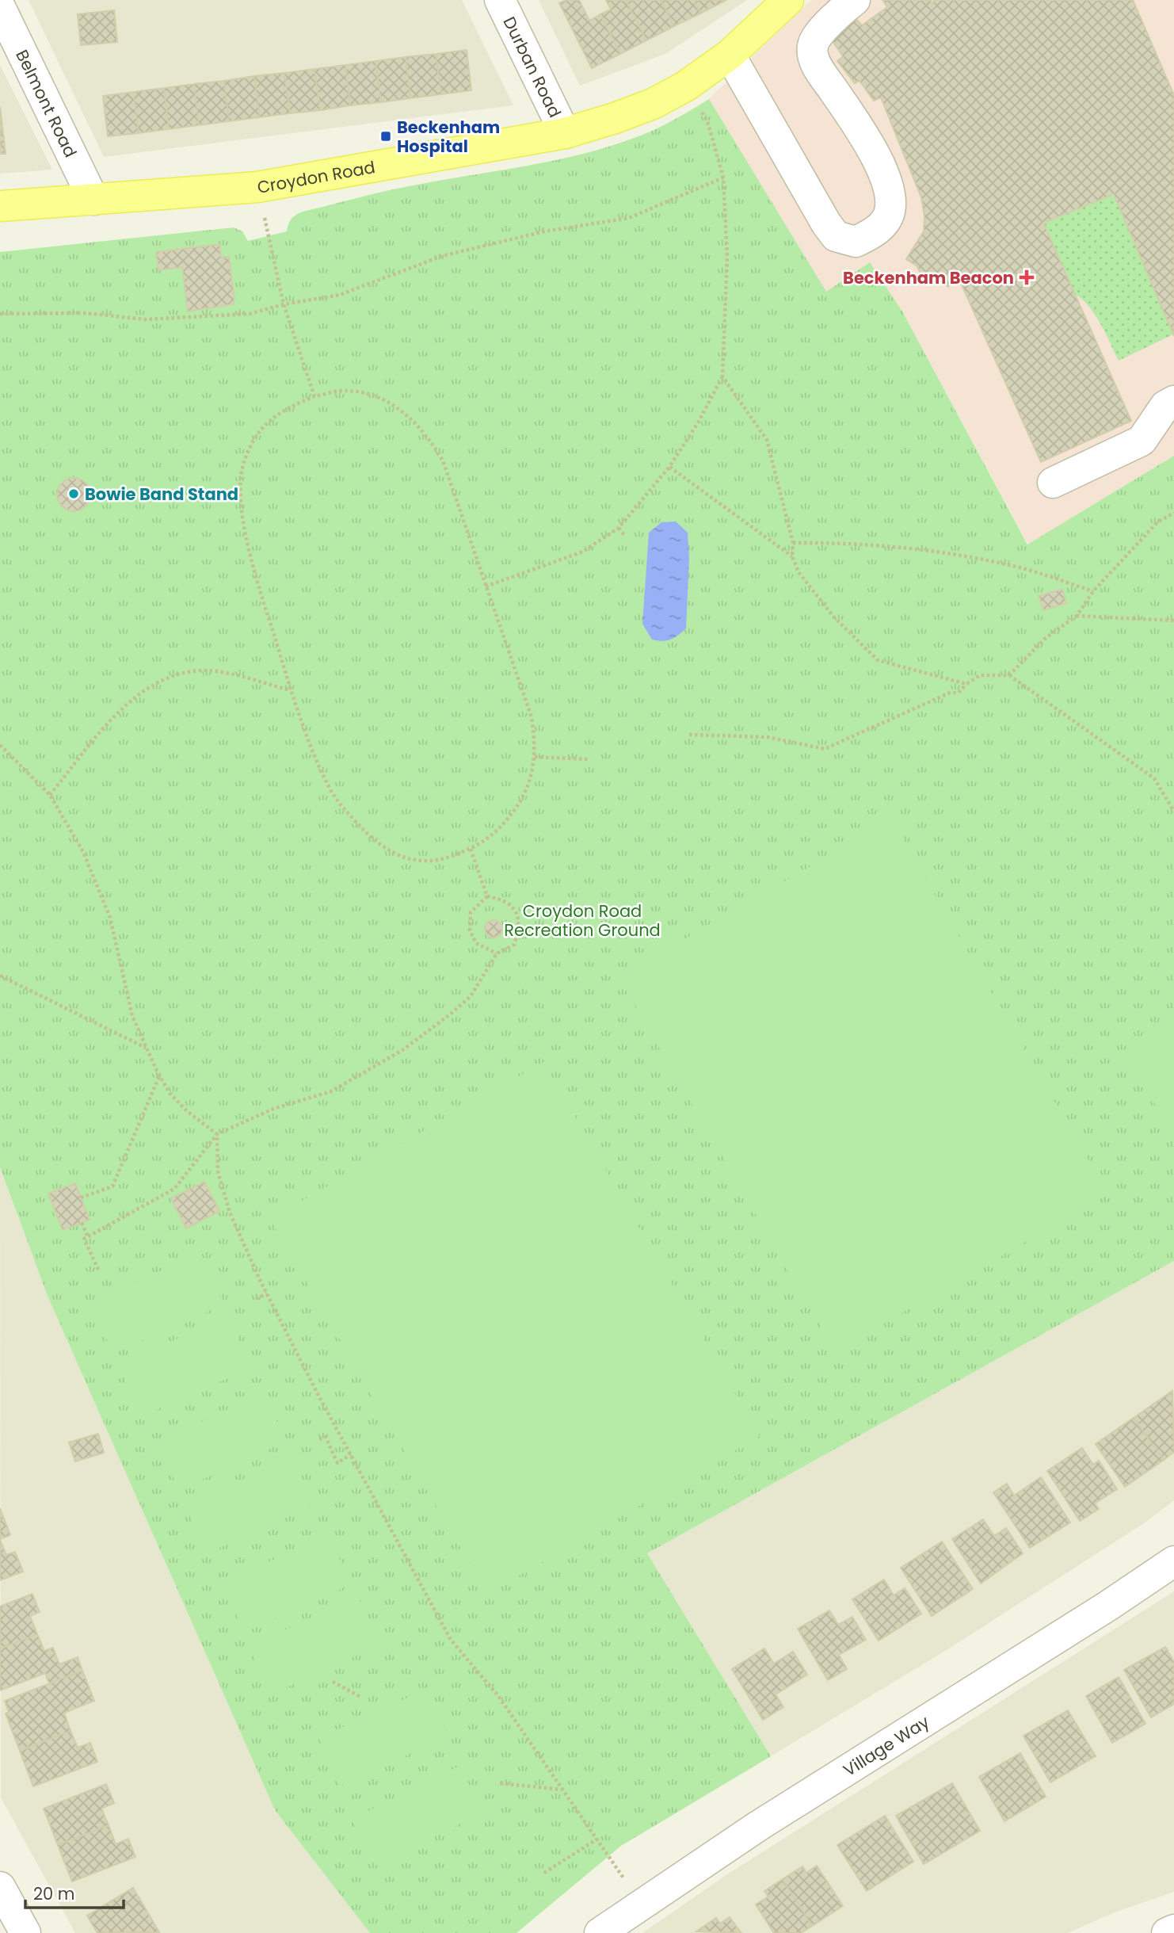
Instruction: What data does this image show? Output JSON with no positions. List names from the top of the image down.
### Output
{
  "streets": {
    "main road": ["Croydon Road"],
    "street": ["Durban Road", "Belmont Road", "Village Way"]
  },
  "crossings": [
    ["Durban Road", "Croydon Road"],
    ["Belmont Road", "Croydon Road"]
  ],
  "parks": ["Croydon Road Recreation Ground"],
  "places": {
    "transit": ["Beckenham Hospital"],
    "health": ["Beckenham Beacon"],
    "other": ["Bowie Band Stand"]
  },
  "scale_bar": "20 m"
}
